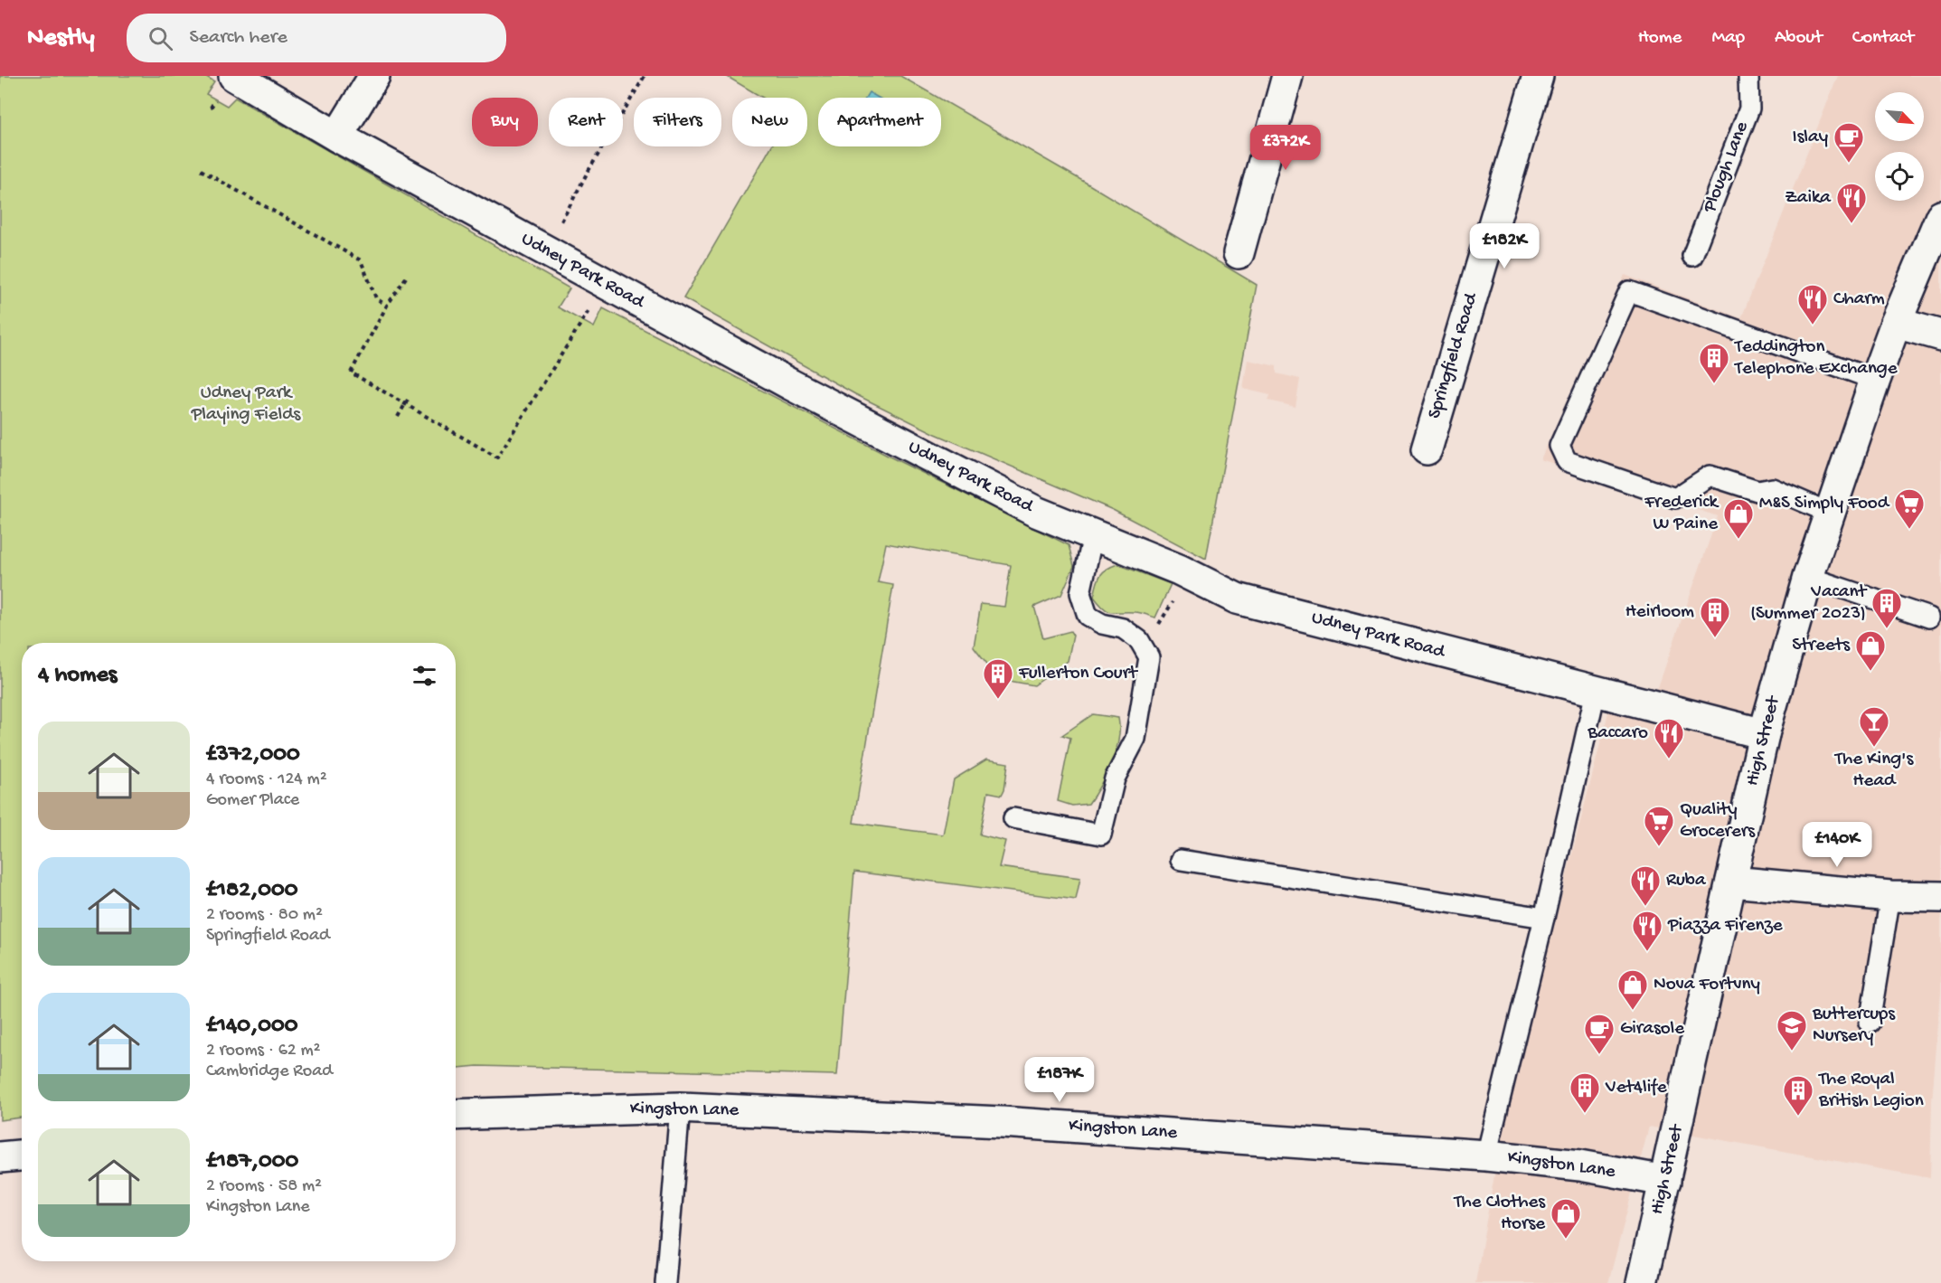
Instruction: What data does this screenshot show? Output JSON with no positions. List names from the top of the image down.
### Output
{
  "streets": {
    "street": [
      "Udney Park Road",
      "Springfield Road",
      "High Street",
      "Kingston Lane"
    ],
    "lane": ["Plough Lane"]
  },
  "crossings": [
    ["Udney Park Road", "High Street"],
    ["High Street", "Kingston Lane"]
  ],
  "parks": ["Udney Park Playing Fields"],
  "places": {
    "cafe": ["Islay", "Girasole"],
    "restaurant": [
      "Zaika",
      "Charm",
      "Baccaro",
      "Ruba",
      "Piazza Firenze"
    ],
    "building": [
      "Teddington Telephone Exchange",
      "Vacant (Summer 2023)",
      "Heirloom",
      "Fullerton Court",
      "Vet4life",
      "The Royal British Legion"
    ],
    "supermarket": ["M&S Simply Food", "Quality Grocerers"],
    "shop": [
      "Frederick W Paine",
      "Streets",
      "Nova Fortvny",
      "The Clothes Horse"
    ],
    "bar": ["The King's Head"],
    "school or university": ["Buttercups Nursery"]
  },
  "north": "bottom right",
  "page": {
    "header": "Nestly",
    "search": "Search here",
    "nav": [
      "Home",
      "Map",
      "About",
      "Contact"
    ],
    "chip": [
      "Buy",
      "Rent",
      "Filters",
      "New",
      "Apartment"
    ],
    "price": [
      "£372K",
      "£182K",
      "£140K",
      "£187K"
    ],
    "heading": "4 homes",
    "list": [
      {
        "name": "£372,000",
        "note": "4 rooms · 124 m² · Gomer Place"
      },
      {
        "name": "£182,000",
        "note": "2 rooms · 80 m² · Springfield Road"
      },
      {
        "name": "£140,000",
        "note": "2 rooms · 62 m² · Cambridge Road"
      },
      {
        "name": "£187,000",
        "note": "2 rooms · 58 m² · Kingston Lane"
      }
    ]
  }
}
